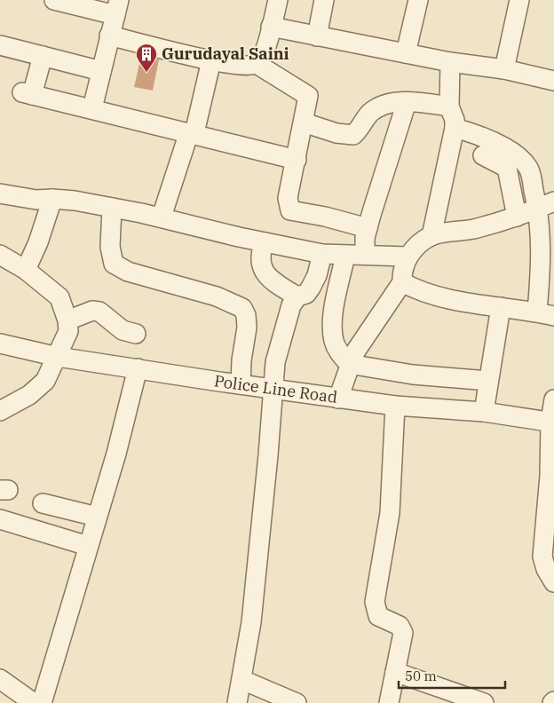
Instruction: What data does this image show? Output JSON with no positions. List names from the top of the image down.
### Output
{
  "streets": {
    "street": ["Police Line Road"]
  },
  "places": {
    "building": ["Gurudayal Saini"]
  },
  "scale_bar": "50 m"
}
